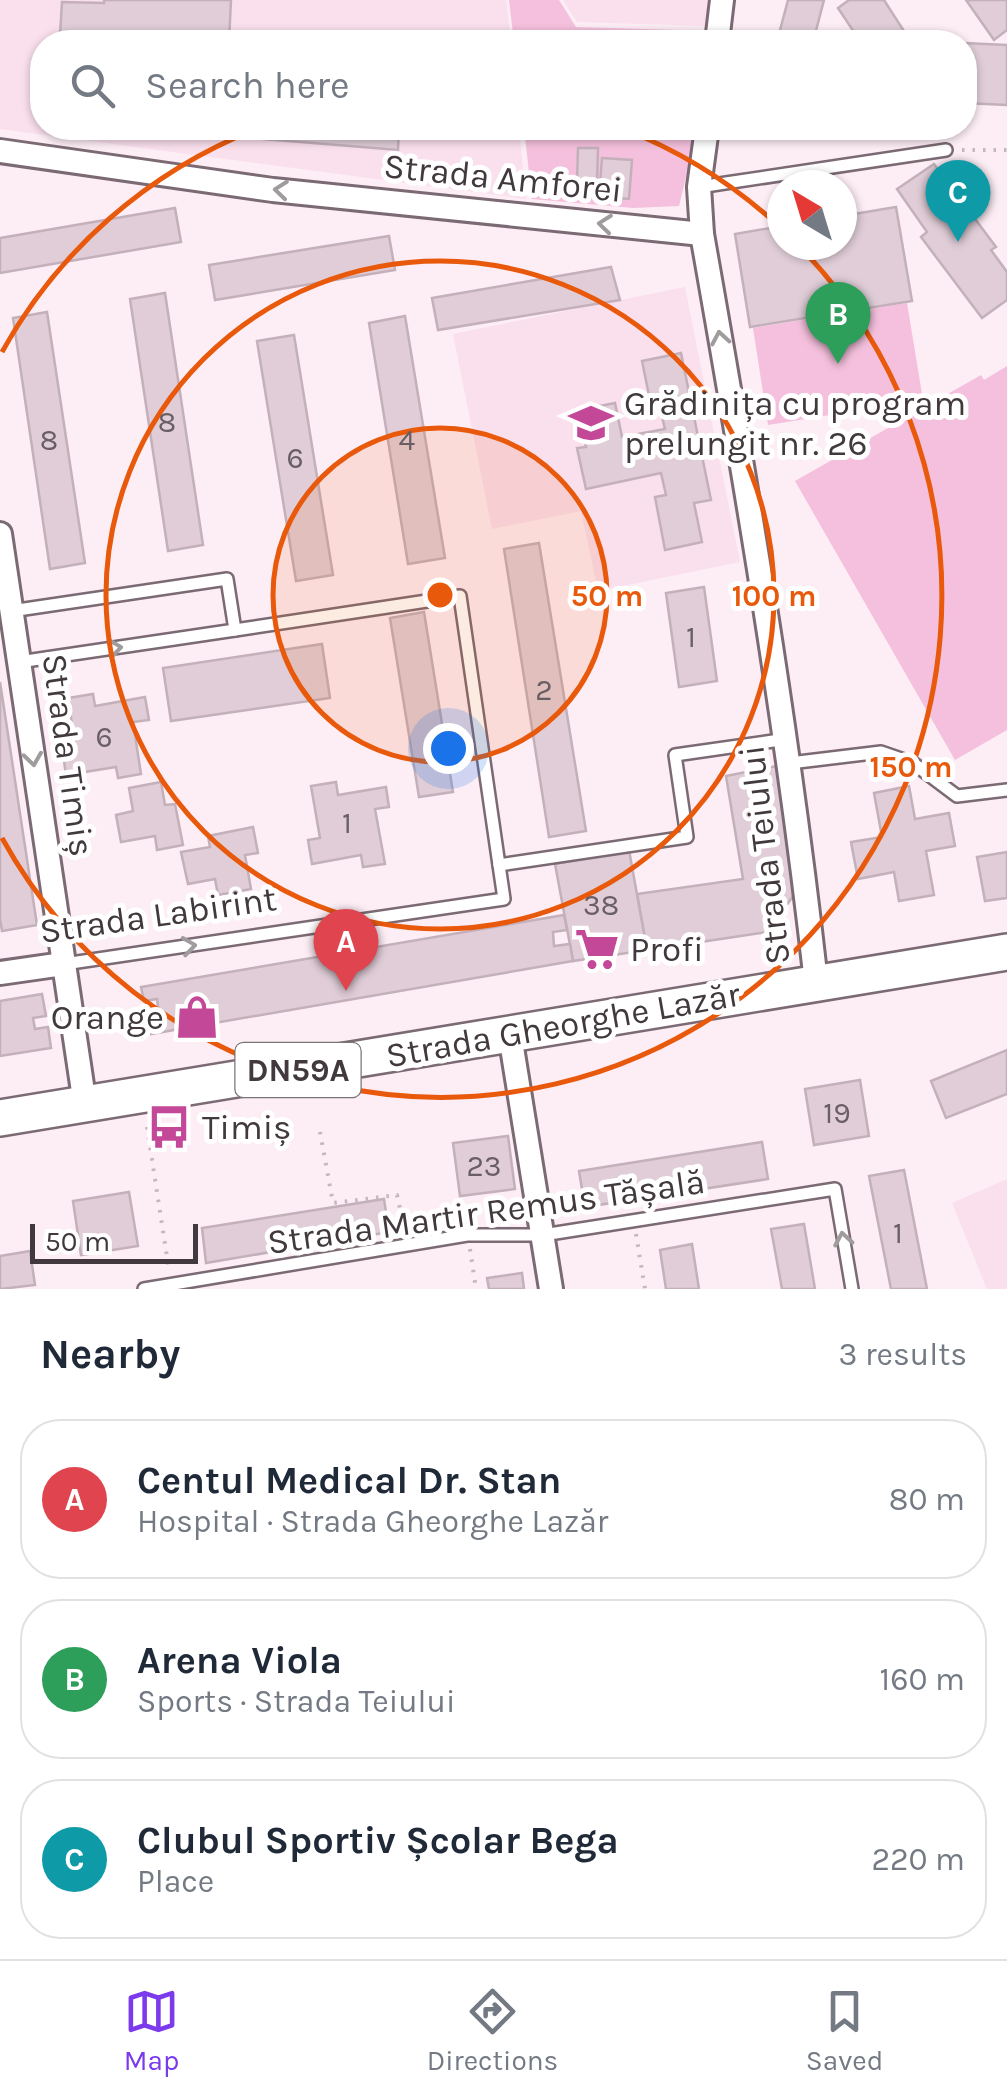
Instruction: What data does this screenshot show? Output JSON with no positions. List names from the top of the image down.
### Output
{
  "streets": {
    "main road": ["Strada Gheorghe Lazăr", "DN59A"],
    "street": [
      "Strada Amforei",
      "Strada Timiș",
      "Strada Teiului",
      "Strada Labirint"
    ],
    "lane": ["Strada Martir Remus Tășală"]
  },
  "crossings": [
    ["Strada Amforei", "Strada Teiului"],
    ["Strada Timiș", "Strada Labirint"],
    ["Strada Timiș", "Strada Gheorghe Lazăr"],
    ["Strada Teiului", "Strada Gheorghe Lazăr"]
  ],
  "one_way": [
    "Strada Amforei",
    "Strada Timiș",
    "Strada Teiului",
    "Strada Labirint"
  ],
  "places": {
    "school or university": ["Grădinița cu program prelungit nr. 26"],
    "supermarket": ["Profi"],
    "shop": ["Orange"],
    "bus stop": ["Timiș"]
  },
  "house_numbers": [
    "8",
    "8",
    "4",
    "6",
    "1",
    "2",
    "6",
    "1",
    "38",
    "19",
    "23",
    "1"
  ],
  "scale_bar": "50 m",
  "north": "top left",
  "page": {
    "search": "Search here",
    "pins": ["C", "B", "A"],
    "scale": "50 m",
    "heading": ["Nearby", "3 results"],
    "list": [
      {
        "mark": "A",
        "name": "Centul Medical Dr. Stan",
        "note": "Hospital · Strada Gheorghe Lazăr",
        "value": "80 m"
      },
      {
        "mark": "B",
        "name": "Arena Viola",
        "note": "Sports · Strada Teiului",
        "value": "160 m"
      },
      {
        "mark": "C",
        "name": "Clubul Sportiv Școlar Bega",
        "note": "Place",
        "value": "220 m"
      }
    ],
    "nav": ["Map", "Directions", "Saved"]
  },
  "rings": ["50 m", "100 m", "150 m"]
}
